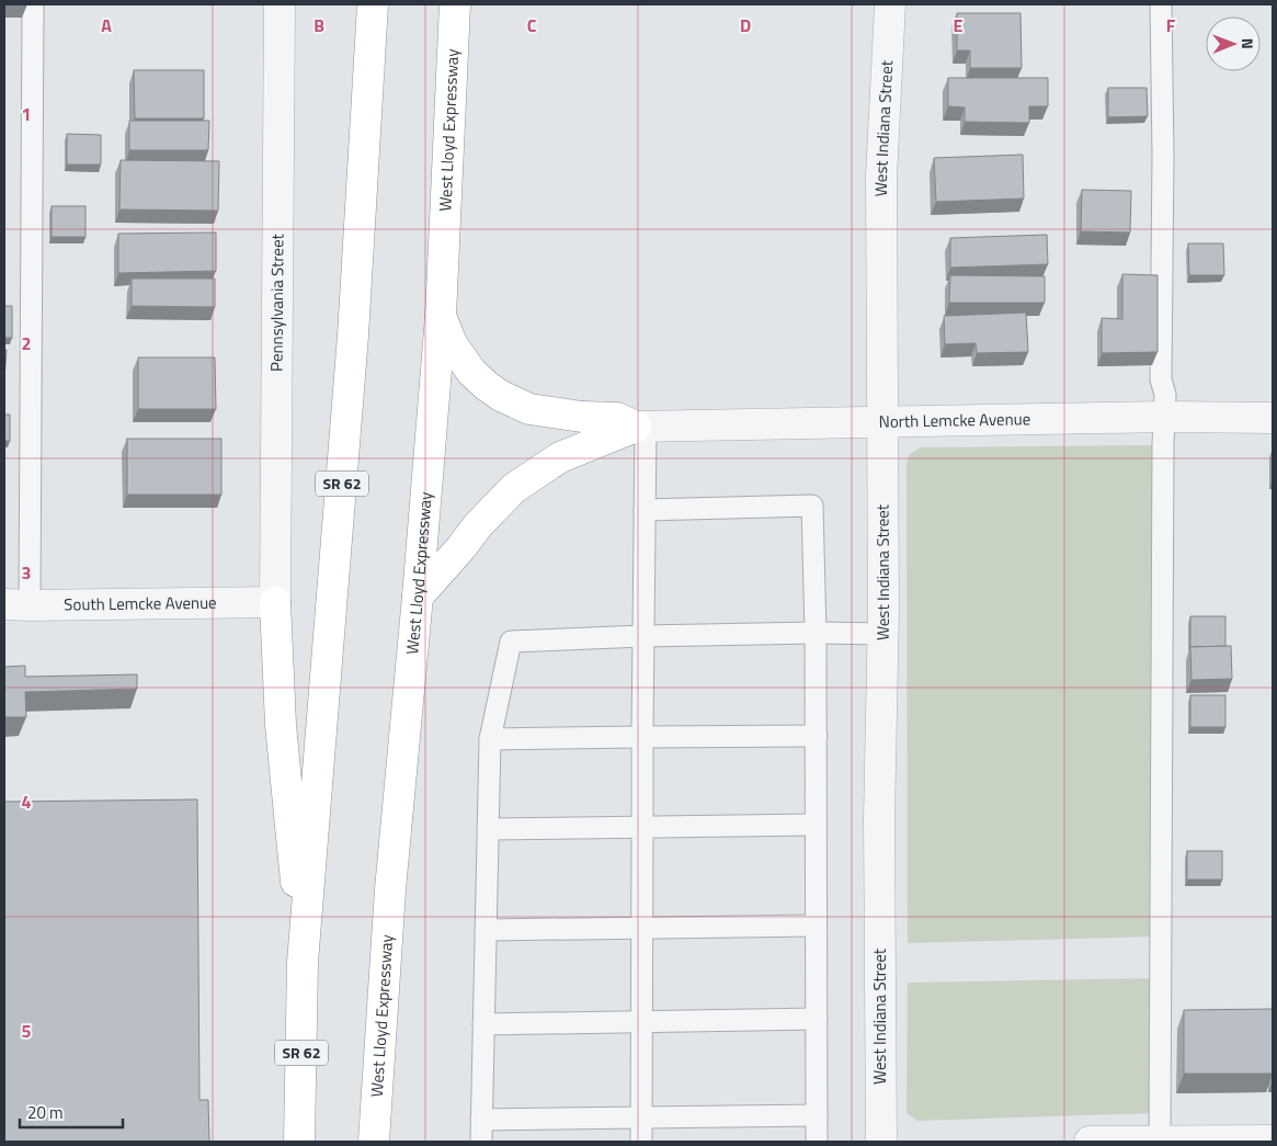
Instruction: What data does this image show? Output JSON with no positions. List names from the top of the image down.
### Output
{
  "streets": {
    "highway": ["West Lloyd Expressway", "SR 62"],
    "street": [
      "West Indiana Street",
      "Pennsylvania Street",
      "North Lemcke Avenue",
      "South Lemcke Avenue"
    ]
  },
  "crossings": [
    ["West Indiana Street", "North Lemcke Avenue"],
    ["Pennsylvania Street", "South Lemcke Avenue"]
  ],
  "scale_bar": "20 m",
  "north": "right",
  "grid": {
    "columns": [
      "A",
      "B",
      "C",
      "D",
      "E",
      "F"
    ],
    "rows": [
      "1",
      "2",
      "3",
      "4",
      "5"
    ]
  }
}
